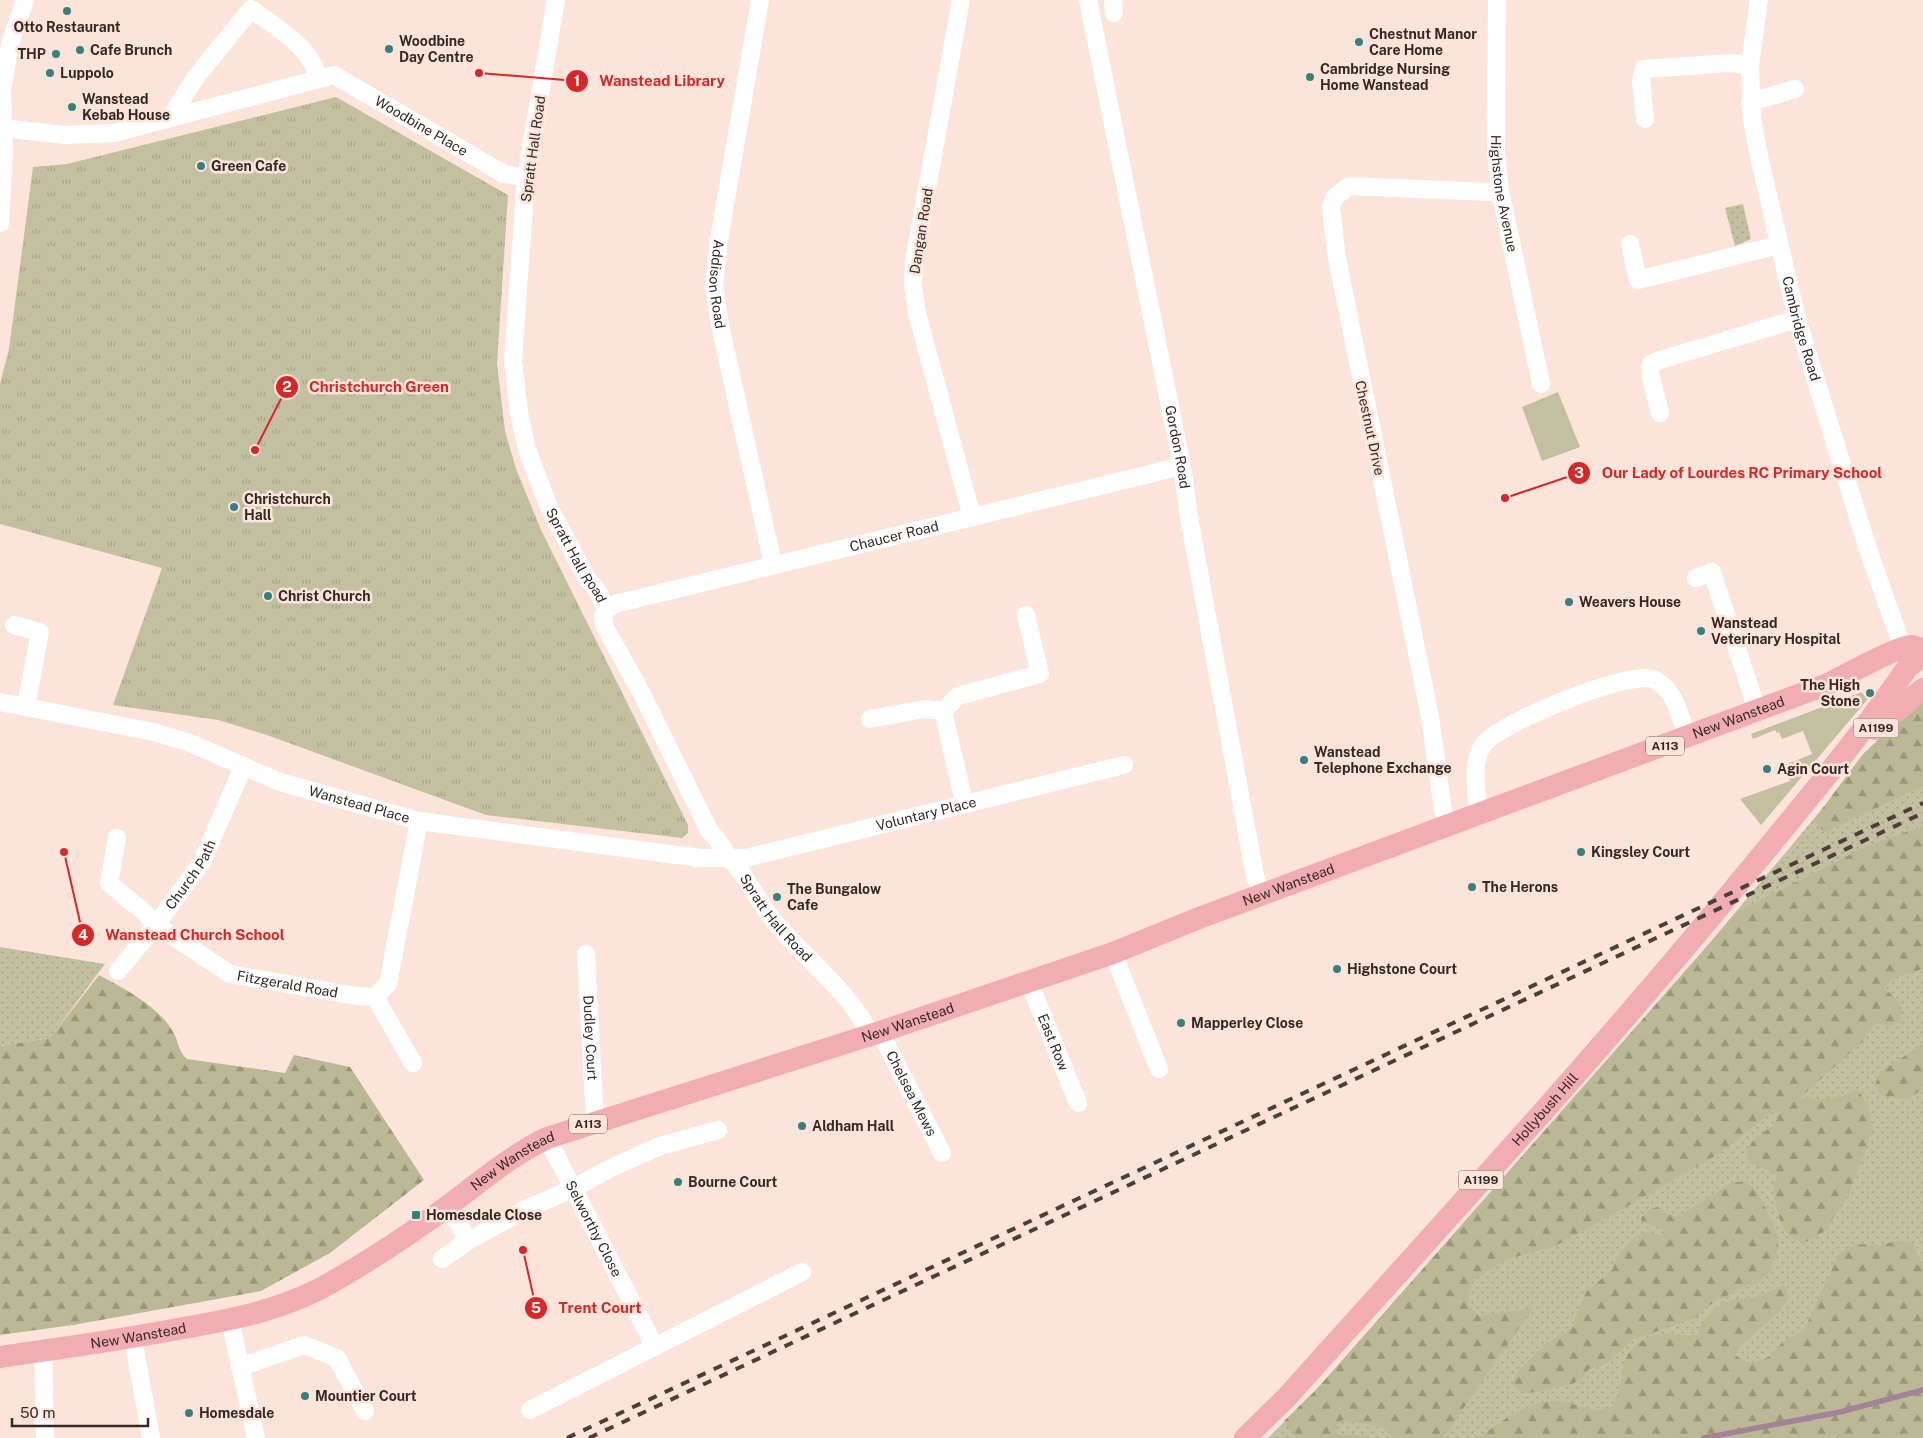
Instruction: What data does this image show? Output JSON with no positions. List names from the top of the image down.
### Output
{
  "streets": {
    "main road": [
      "New Wanstead",
      "A1199",
      "A113",
      "Hollybush Hill"
    ],
    "street": [
      "Woodbine Place",
      "Spratt Hall Road",
      "Highstone Avenue",
      "Dangan Road",
      "Addison Road",
      "Cambridge Road",
      "Chestnut Drive",
      "Gordon Road",
      "Chaucer Road",
      "Wanstead Place",
      "Voluntary Place",
      "Church Path",
      "Fitzgerald Road",
      "Dudley Court",
      "East Row",
      "Chelsea Mews",
      "Selworthy Close"
    ]
  },
  "crossings": [
    ["Woodbine Place", "Spratt Hall Road"],
    ["Spratt Hall Road", "Chaucer Road"],
    ["Spratt Hall Road", "New Wanstead"],
    ["Spratt Hall Road", "Wanstead Place"],
    ["Spratt Hall Road", "Voluntary Place"],
    ["Spratt Hall Road", "Chelsea Mews"],
    ["Highstone Avenue", "Chestnut Drive"],
    ["Dangan Road", "Chaucer Road"],
    ["Addison Road", "Chaucer Road"],
    ["Cambridge Road", "New Wanstead"],
    ["Cambridge Road", "Hollybush Hill"],
    ["Chestnut Drive", "New Wanstead"],
    ["Gordon Road", "Chaucer Road"],
    ["Gordon Road", "New Wanstead"],
    ["New Wanstead", "Dudley Court"],
    ["New Wanstead", "East Row"],
    ["New Wanstead", "Chelsea Mews"],
    ["New Wanstead", "Hollybush Hill"],
    ["New Wanstead", "Selworthy Close"],
    ["Wanstead Place", "Voluntary Place"],
    ["Wanstead Place", "Church Path"],
    ["Church Path", "Fitzgerald Road"]
  ],
  "places": {
    "other": [
      "Otto Restaurant",
      "Chestnut Manor Care Home",
      "Woodbine Day Centre",
      "Cafe Brunch",
      "THP",
      "Luppolo",
      "Wanstead Library",
      "Cambridge Nursing Home Wanstead",
      "Wanstead Kebab House",
      "Green Cafe",
      "Christchurch Green",
      "Our Lady of Lourdes RC Primary School",
      "Christchurch Hall",
      "Christ Church",
      "Weavers House",
      "Wanstead Veterinary Hospital",
      "The High Stone",
      "Wanstead Telephone Exchange",
      "Agin Court",
      "Wanstead Church School",
      "Kingsley Court",
      "The Herons",
      "The Bungalow Cafe",
      "Highstone Court",
      "Mapperley Close",
      "Aldham Hall",
      "Bourne Court",
      "Trent Court",
      "Mountier Court",
      "Homesdale"
    ],
    "transit": ["Homesdale Close"]
  },
  "scale_bar": "50 m"
}
